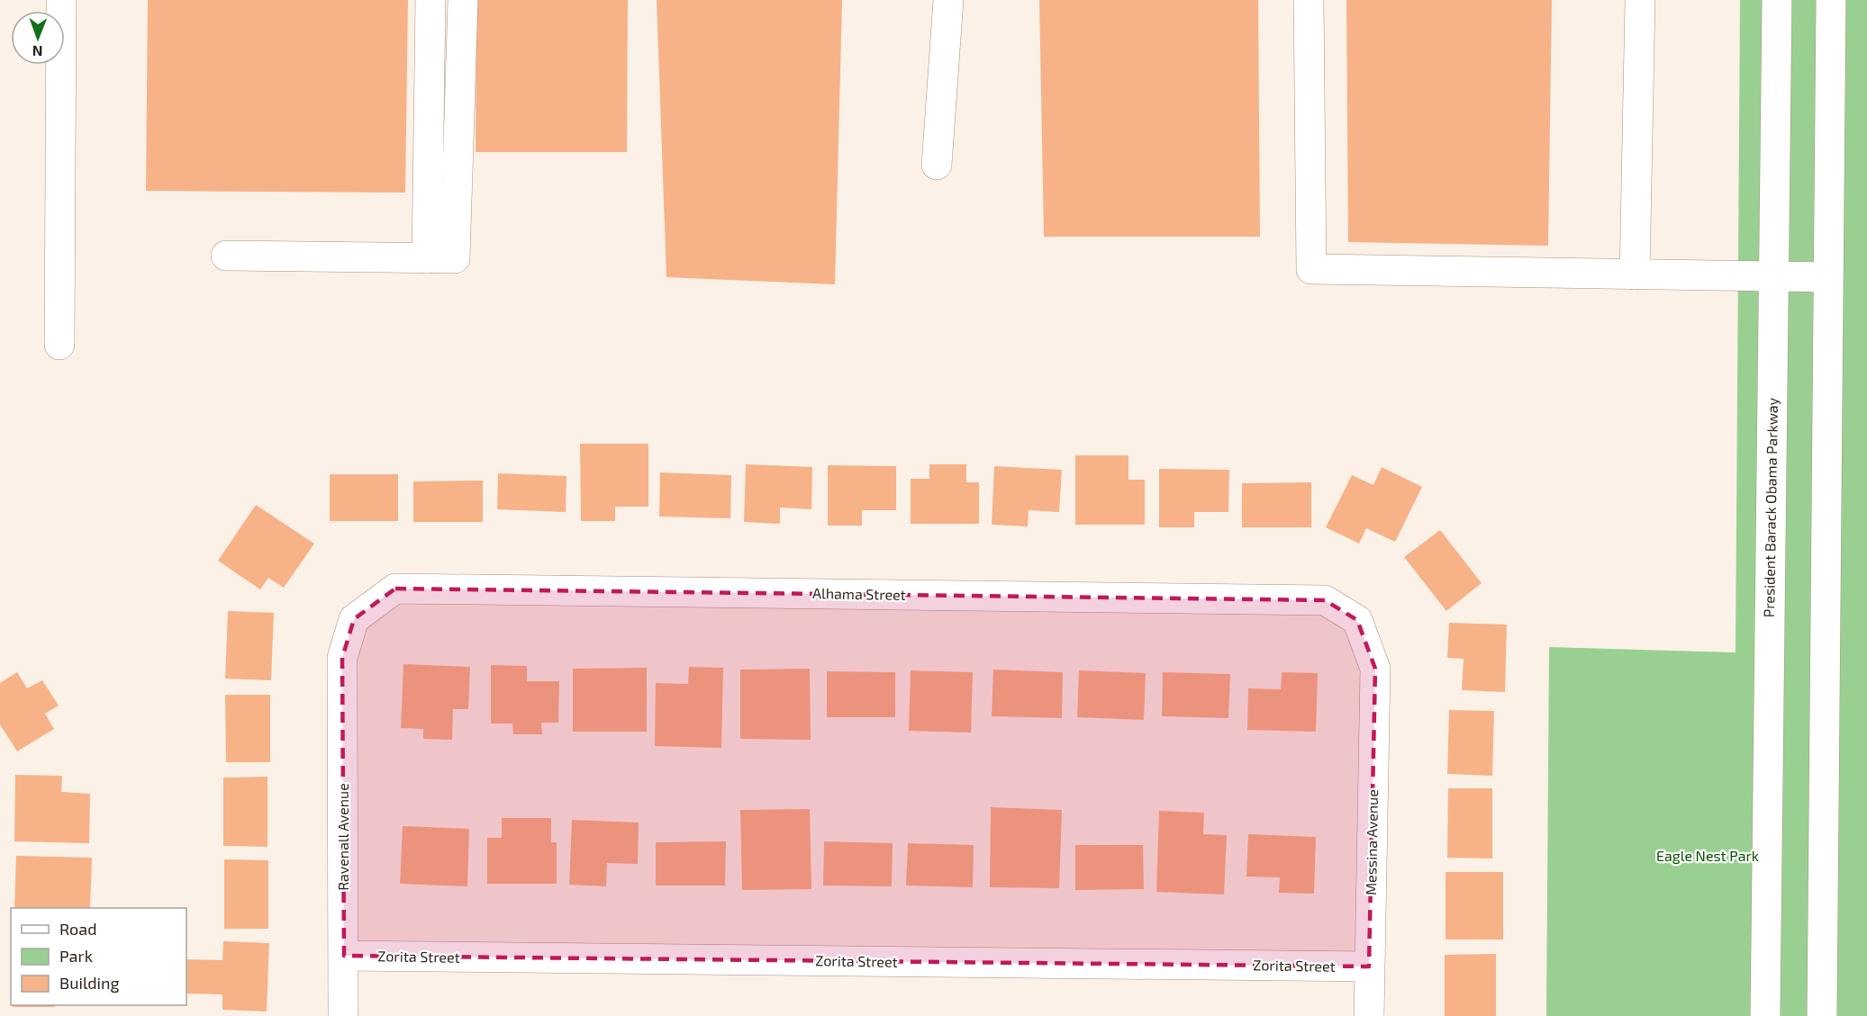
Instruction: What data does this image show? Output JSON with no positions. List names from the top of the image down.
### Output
{
  "streets": {
    "street": [
      "President Barack Obama Parkway",
      "Alhama Street",
      "Ravenall Avenue",
      "Messina Avenue",
      "Zorita Street"
    ]
  },
  "crossings": [
    ["Alhama Street", "Ravenall Avenue"],
    ["Alhama Street", "Messina Avenue"],
    ["Ravenall Avenue", "Zorita Street"],
    ["Messina Avenue", "Zorita Street"]
  ],
  "parks": ["Eagle Nest Park"],
  "legend": ["Road", "Park", "Building"],
  "north": "bottom"
}
